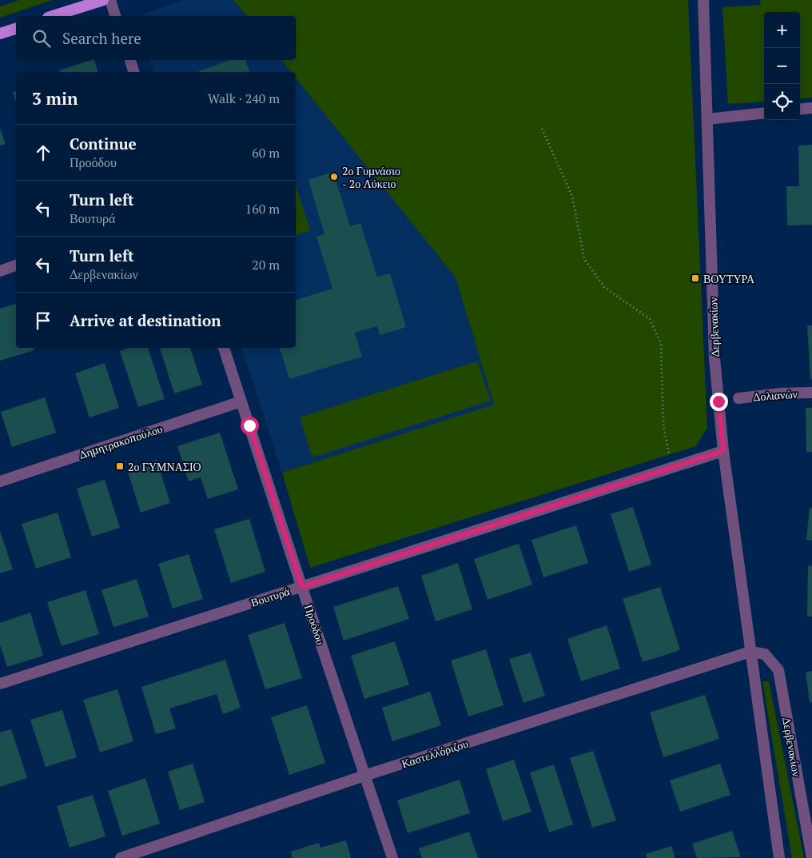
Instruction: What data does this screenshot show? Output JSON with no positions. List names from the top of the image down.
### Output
{
  "streets": {
    "street": [
      "Δερβενακίων",
      "Δολιανών",
      "Δημητρακοπούλου",
      "Βουτυρά",
      "Προόδου",
      "Καστελλόριζου"
    ]
  },
  "crossings": [
    ["Δερβενακίων", "Βουτυρά"],
    ["Δερβενακίων", "Καστελλόριζου"],
    ["Δημητρακοπούλου", "Προόδου"],
    ["Βουτυρά", "Προόδου"],
    ["Προόδου", "Καστελλόριζου"]
  ],
  "places": {
    "other": ["2ο Γυμνάσιο - 2ο Λύκειο"],
    "transit": ["ΒΟΥΤΥΡΑ", "2ο ΓΥΜΝΑΣΙΟ"]
  },
  "page": {
    "map_buttons": ["+", "−"],
    "search": "Search here",
    "heading": ["3 min", "Walk · 240 m"],
    "list": [
      ["Continue", "Προόδου", "60 m"],
      ["Turn left", "Βουτυρά", "160 m"],
      ["Turn left", "Δερβενακίων", "20 m"],
      "Arrive at destination"
    ]
  }
}
